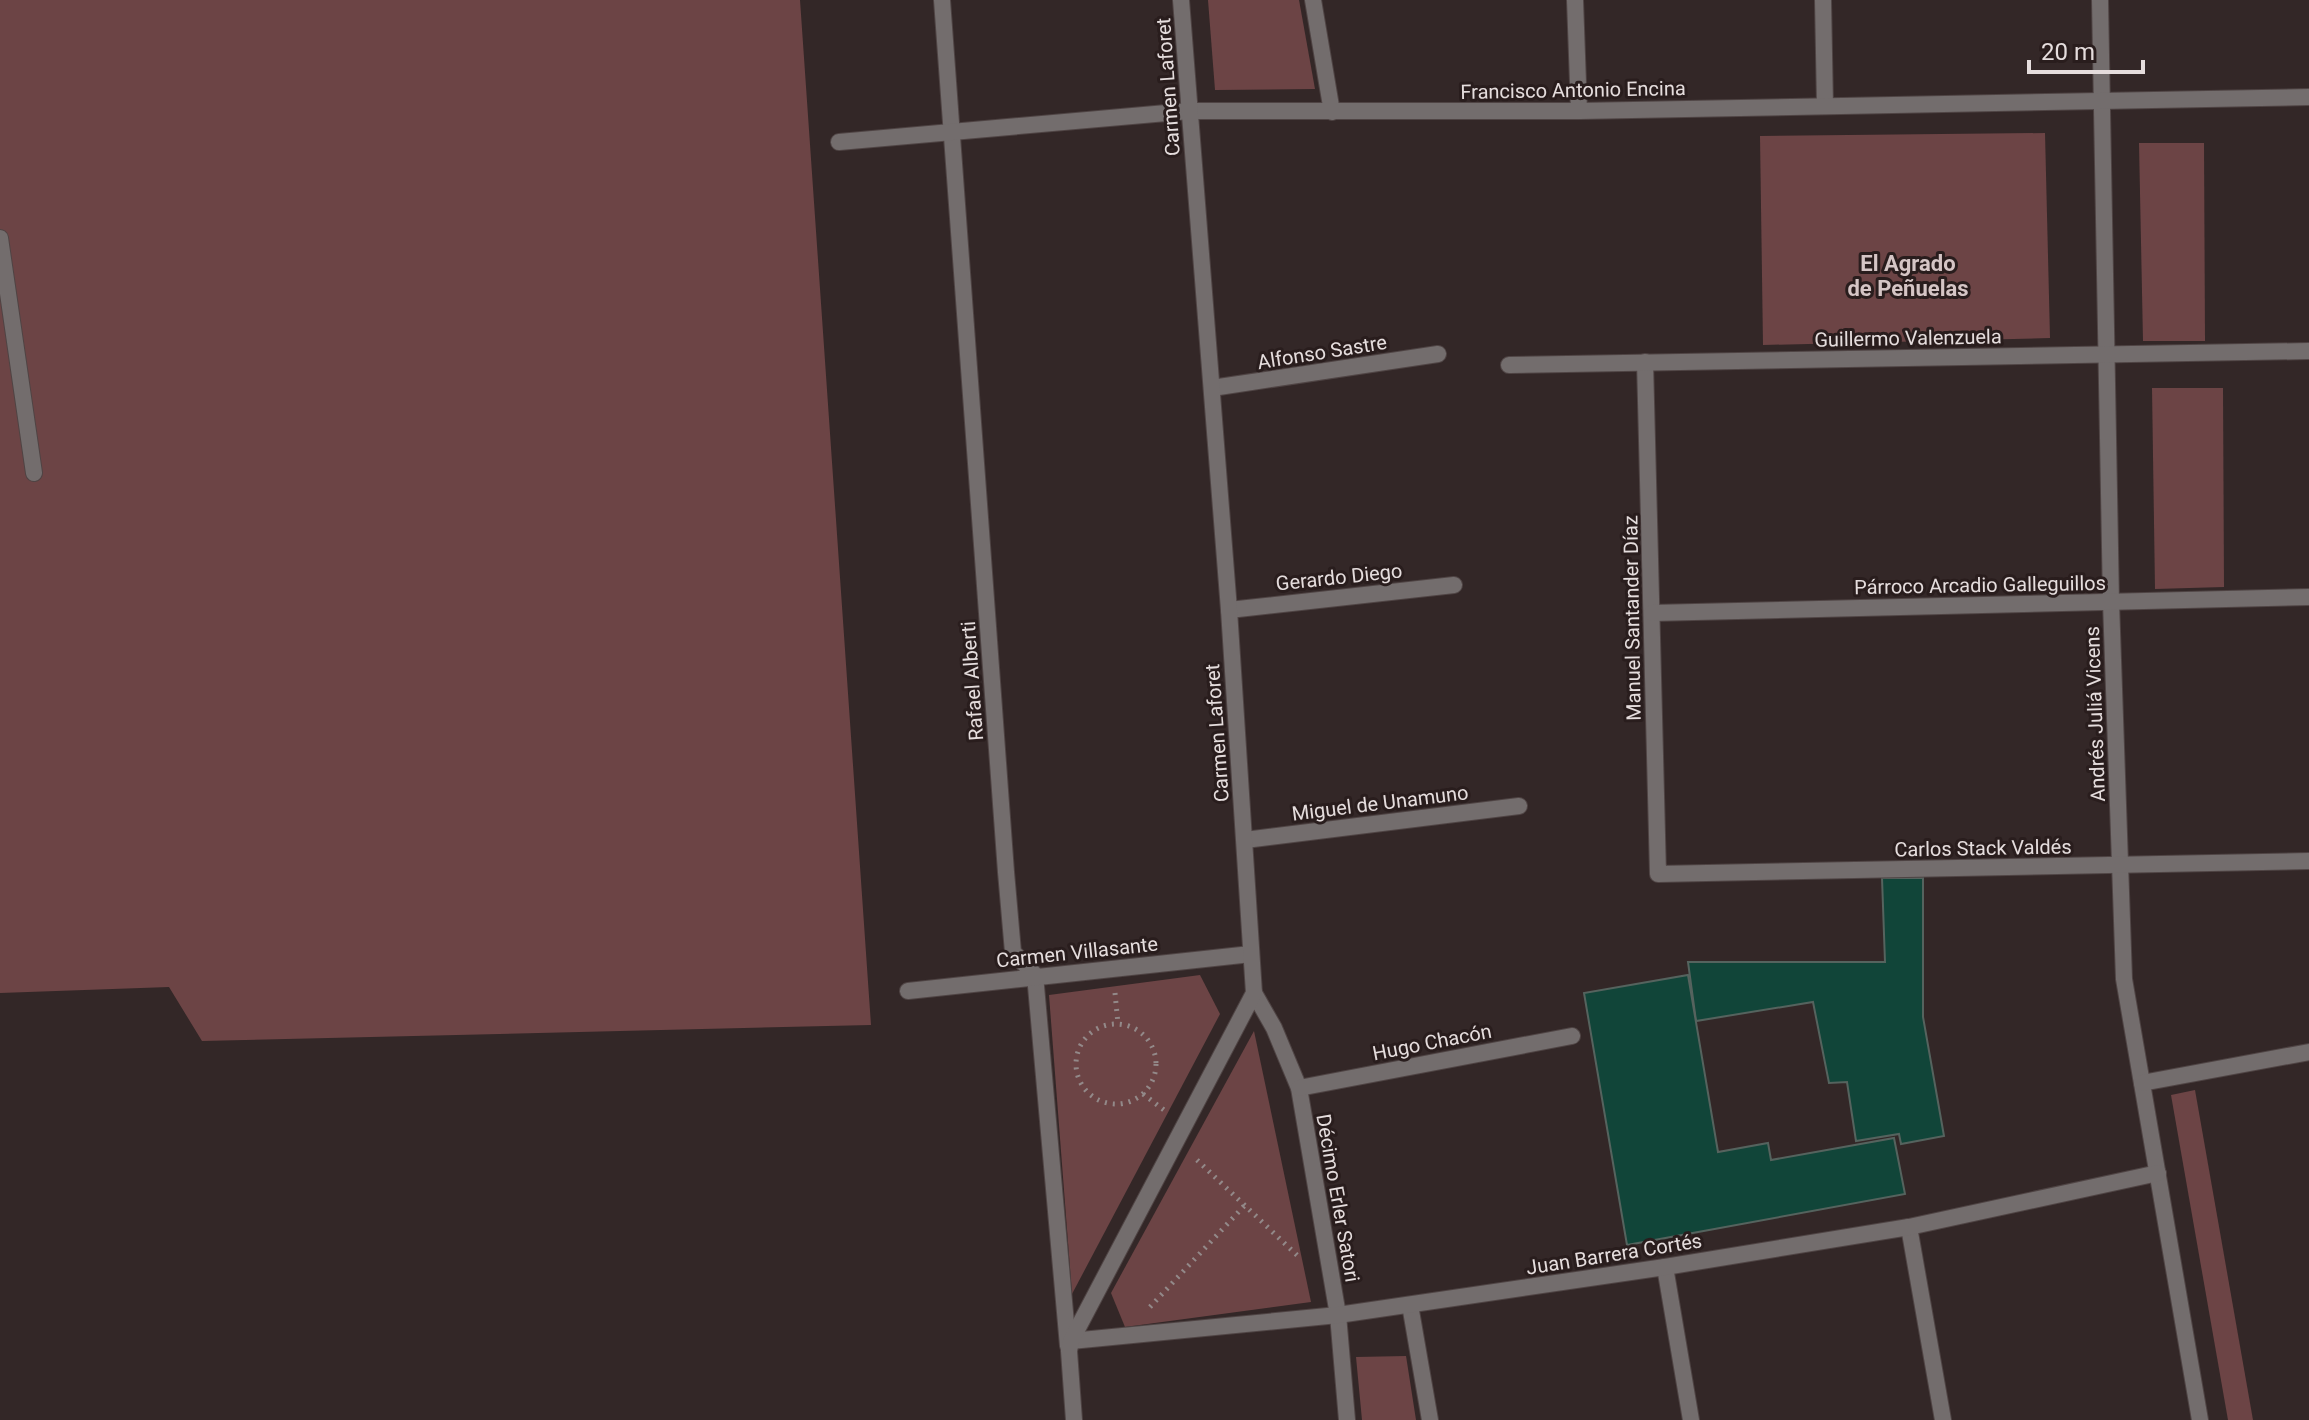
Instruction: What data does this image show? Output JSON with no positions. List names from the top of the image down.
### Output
{
  "streets": {
    "street": [
      "Carmen Laforet",
      "Francisco Antonio Encina",
      "Guillermo Valenzuela",
      "Alfonso Sastre",
      "Gerardo Diego",
      "Párroco Arcadio Galleguillos",
      "Manuel Santander Díaz",
      "Rafael Alberti",
      "Andrés Juliá Vicens",
      "Miguel de Unamuno",
      "Carlos Stack Valdés",
      "Carmen Villasante",
      "Hugo Chacón",
      "Décimo Erler Satori",
      "Juan Barrera Cortés"
    ]
  },
  "crossings": [
    ["Carmen Laforet", "Francisco Antonio Encina"],
    ["Carmen Laforet", "Alfonso Sastre"],
    ["Carmen Laforet", "Gerardo Diego"],
    ["Carmen Laforet", "Miguel de Unamuno"],
    ["Carmen Laforet", "Carmen Villasante"],
    ["Carmen Laforet", "Décimo Erler Satori"],
    ["Francisco Antonio Encina", "Rafael Alberti"],
    ["Francisco Antonio Encina", "Andrés Juliá Vicens"],
    ["Guillermo Valenzuela", "Manuel Santander Díaz"],
    ["Guillermo Valenzuela", "Andrés Juliá Vicens"],
    ["Párroco Arcadio Galleguillos", "Manuel Santander Díaz"],
    ["Párroco Arcadio Galleguillos", "Andrés Juliá Vicens"],
    ["Manuel Santander Díaz", "Carlos Stack Valdés"],
    ["Rafael Alberti", "Carmen Villasante"],
    ["Andrés Juliá Vicens", "Carlos Stack Valdés"],
    ["Andrés Juliá Vicens", "Juan Barrera Cortés"],
    ["Hugo Chacón", "Décimo Erler Satori"],
    ["Décimo Erler Satori", "Juan Barrera Cortés"]
  ],
  "districts": ["El Agrado de Peñuelas"],
  "scale_bar": "20 m"
}
